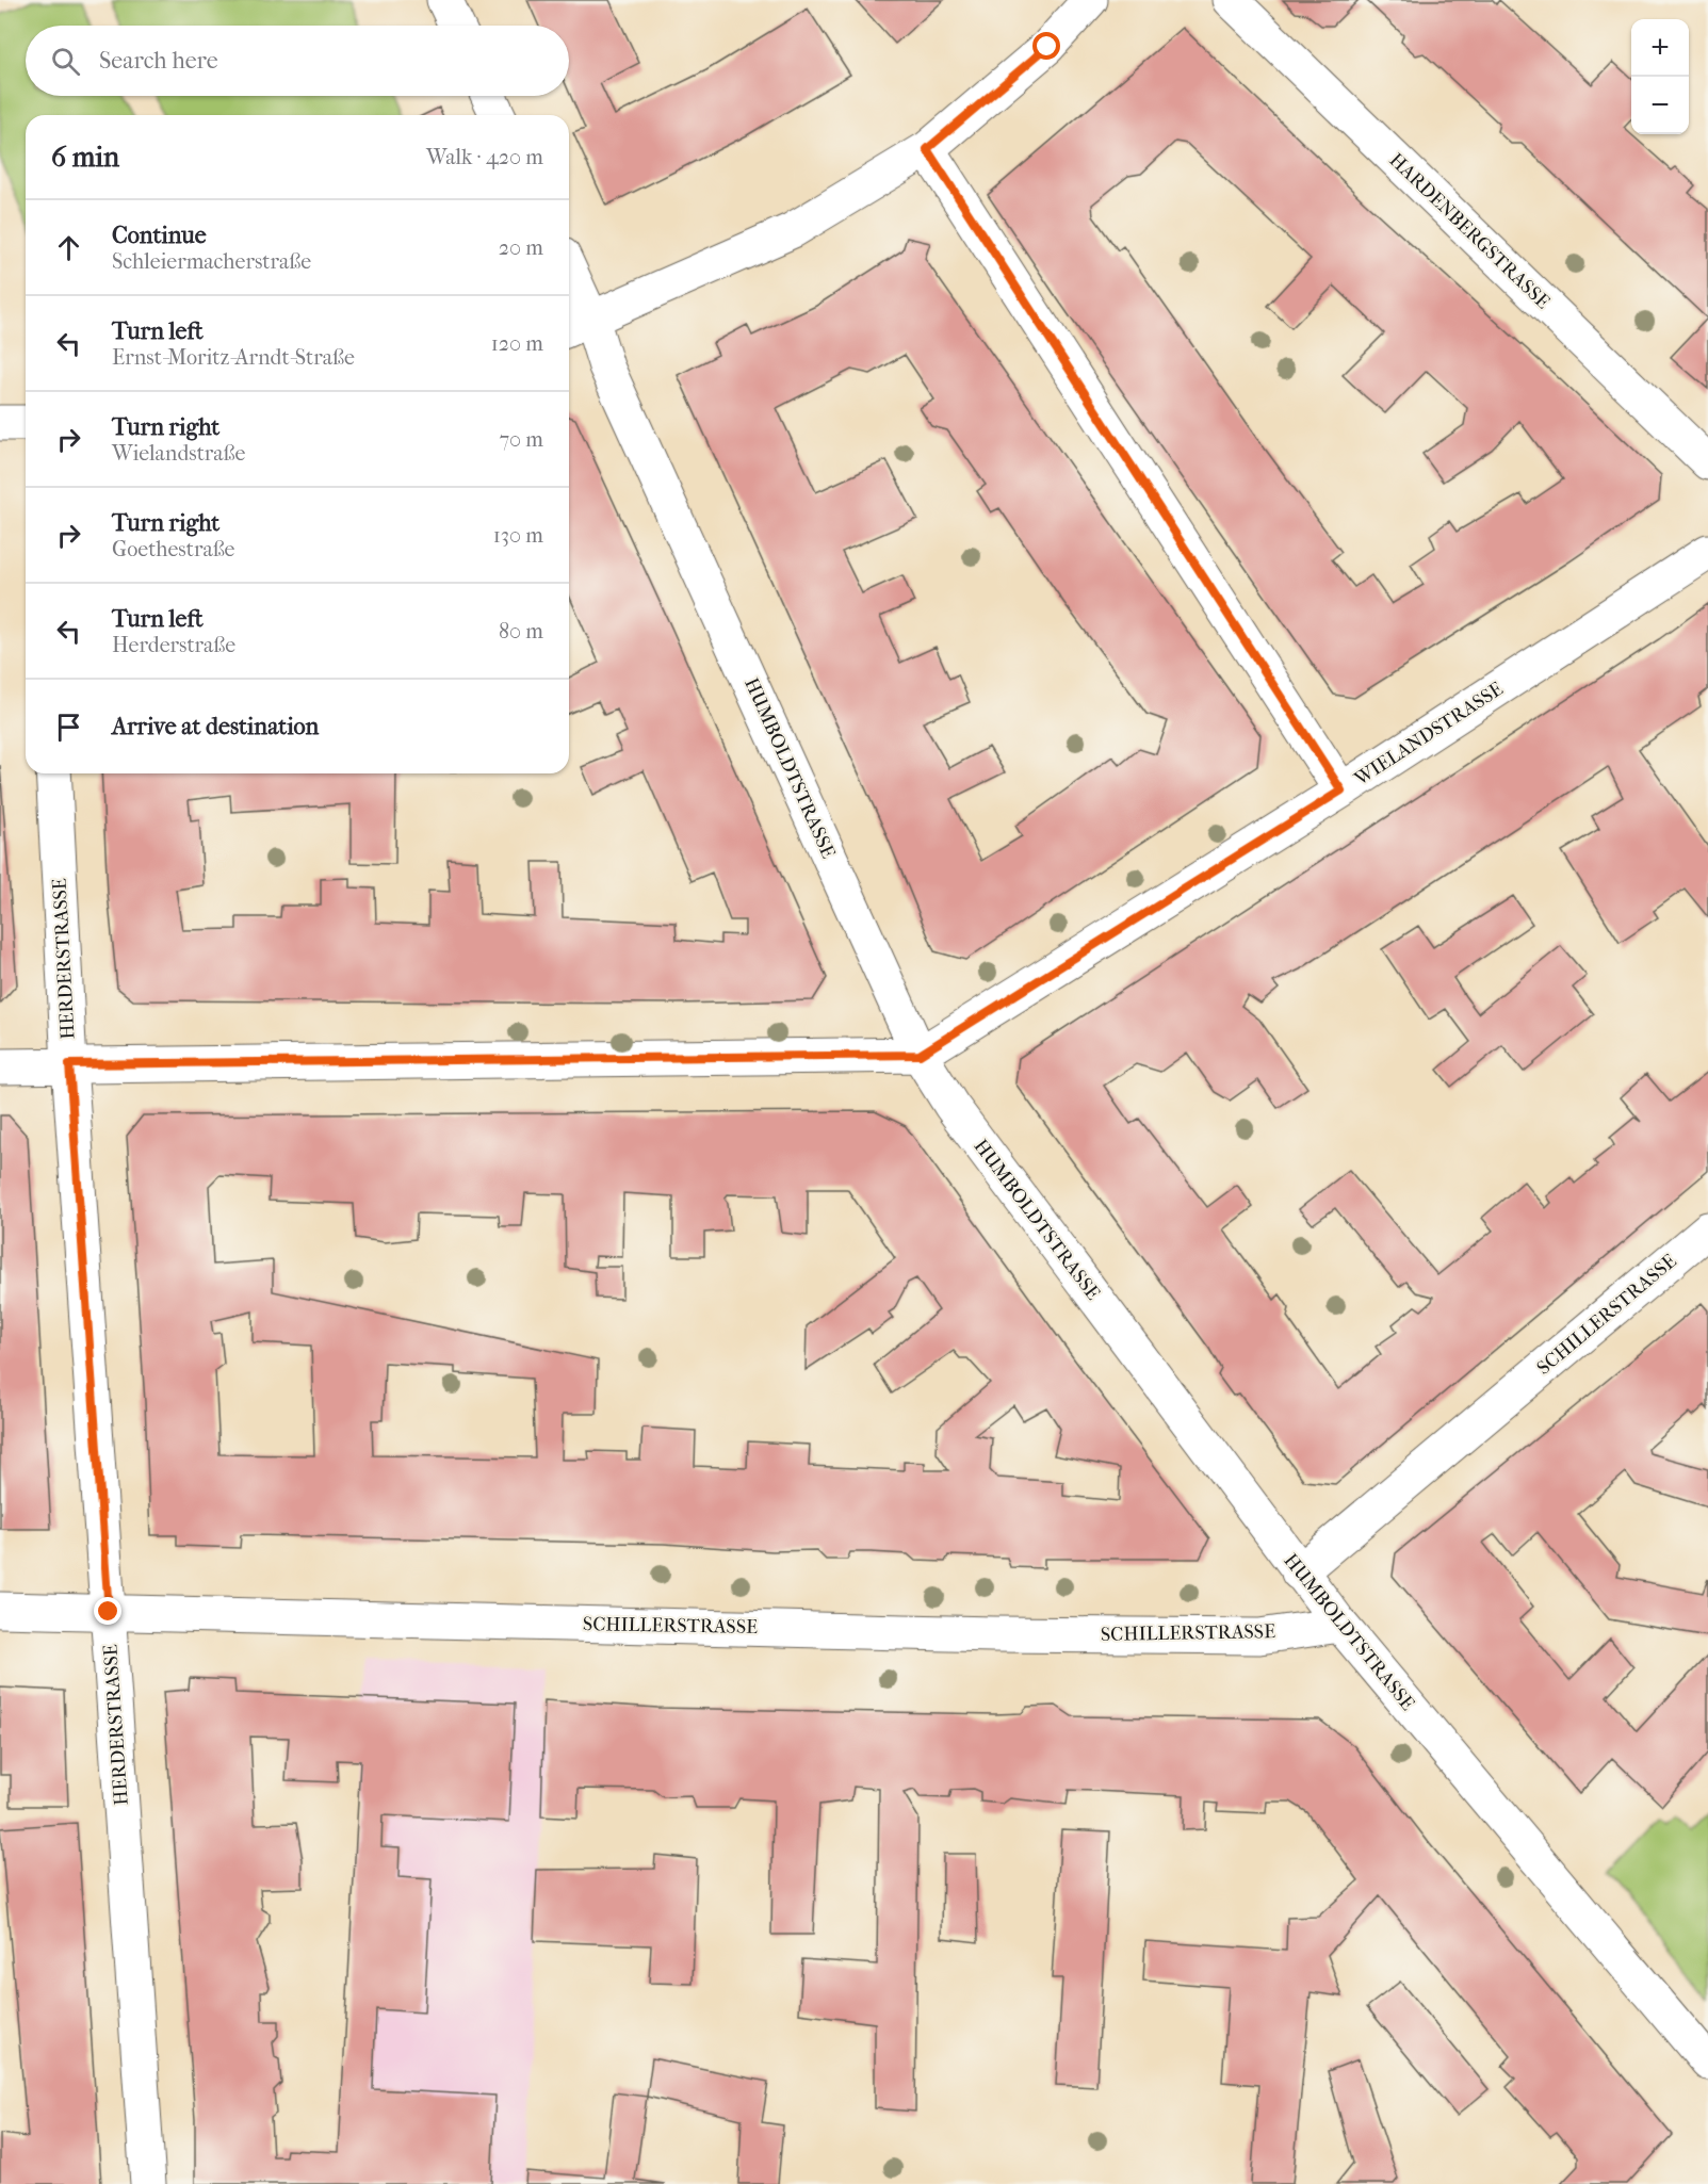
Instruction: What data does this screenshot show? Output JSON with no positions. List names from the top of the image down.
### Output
{
  "streets": {
    "street": [
      "HARDENBERGSTRASSE",
      "WIELANDSTRASSE",
      "HUMBOLDTSTRASSE",
      "HERDERSTRASSE",
      "SCHILLERSTRASSE"
    ]
  },
  "crossings": [
    ["WIELANDSTRASSE", "HUMBOLDTSTRASSE"],
    ["HUMBOLDTSTRASSE", "SCHILLERSTRASSE"],
    ["HERDERSTRASSE", "SCHILLERSTRASSE"]
  ],
  "page": {
    "map_buttons": ["+", "−"],
    "search": "Search here",
    "heading": ["6 min", "Walk · 420 m"],
    "list": [
      ["Continue", "Schleiermacherstraße", "20 m"],
      ["Turn left", "Ernst-Moritz-Arndt-Straße", "120 m"],
      ["Turn right", "Wielandstraße", "70 m"],
      ["Turn right", "Goethestraße", "130 m"],
      ["Turn left", "Herderstraße", "80 m"],
      "Arrive at destination"
    ]
  }
}
